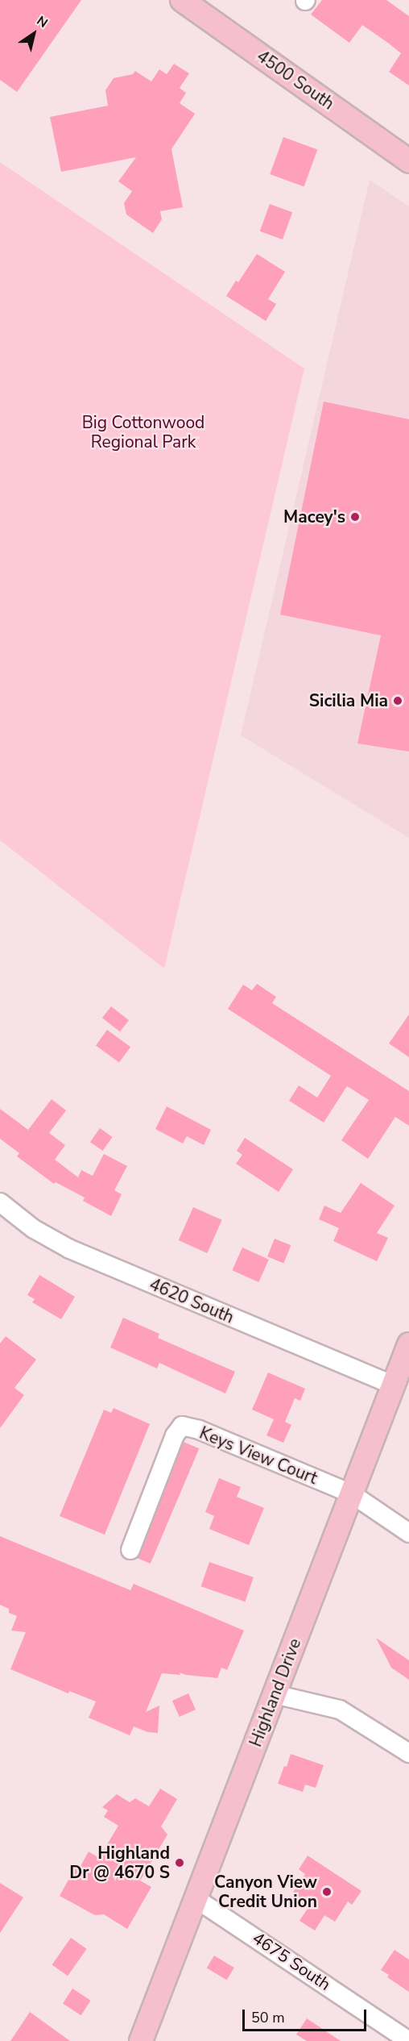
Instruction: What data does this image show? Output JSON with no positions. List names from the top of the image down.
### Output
{
  "streets": {
    "main road": ["4500 South", "Highland Drive"],
    "street": ["4620 South", "Keys View Court", "4675 South"]
  },
  "crossings": [
    ["4620 South", "Highland Drive"],
    ["Keys View Court", "Highland Drive"],
    ["Highland Drive", "4675 South"]
  ],
  "parks": ["Big Cottonwood Regional Park"],
  "places": [
    "Macey's",
    "Sicilia Mia",
    "Highland Dr @ 4670 S",
    "Canyon View Credit Union"
  ],
  "scale_bar": "50 m",
  "north": "top right"
}
